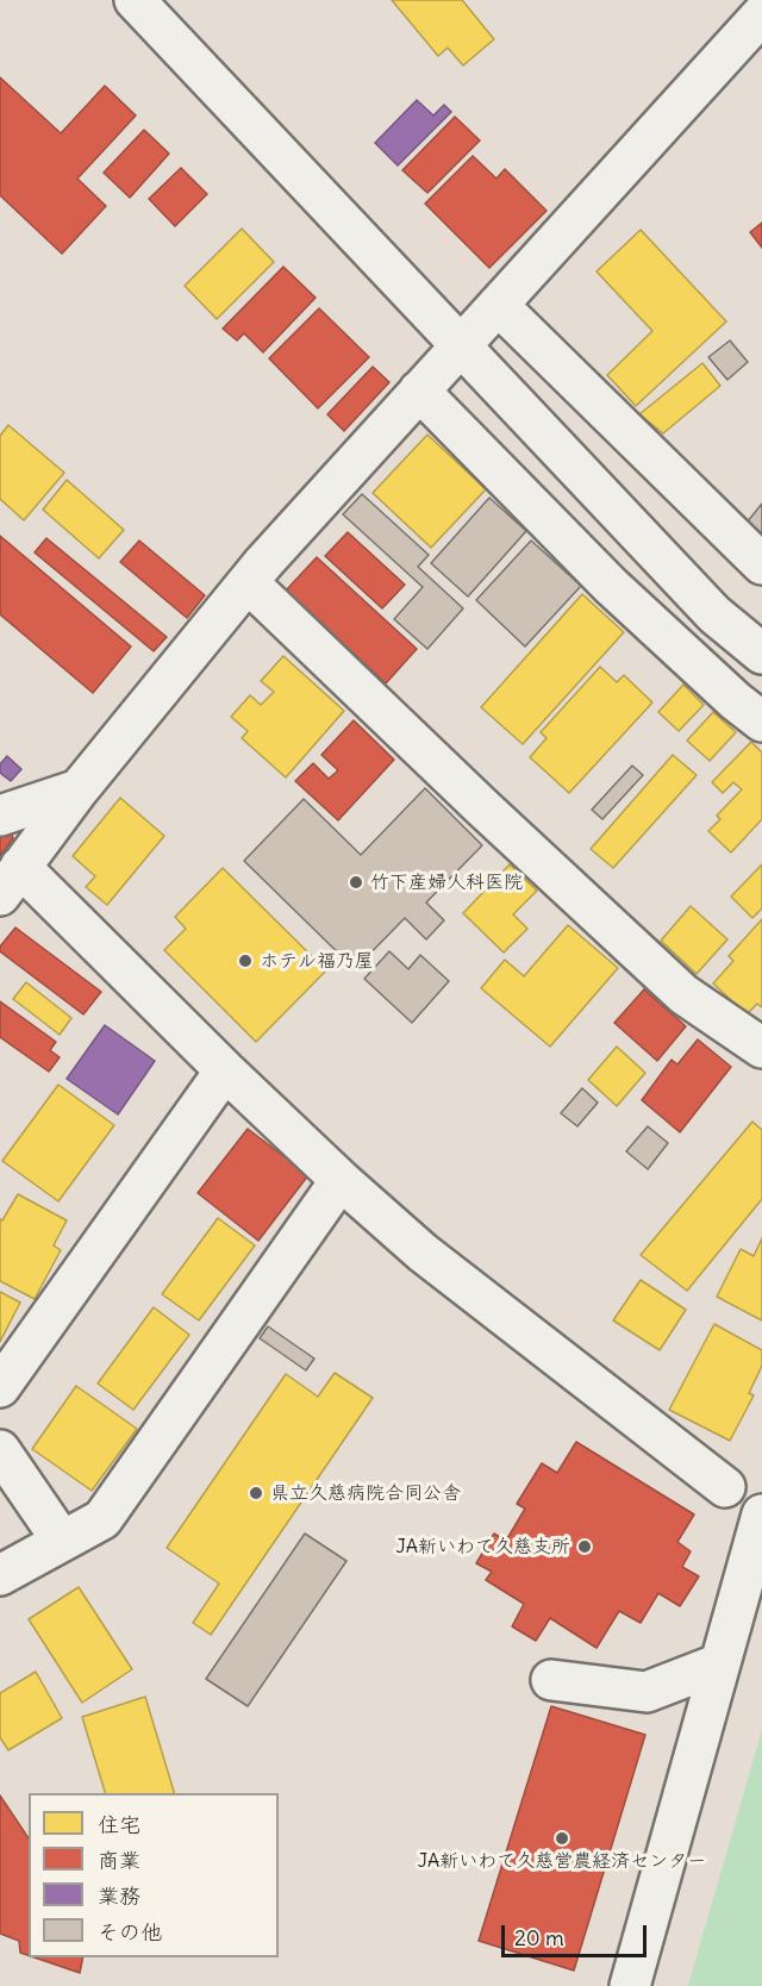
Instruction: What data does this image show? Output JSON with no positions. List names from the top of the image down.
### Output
{
  "places": [
    "竹下産婦人科医院",
    "ホテル福乃屋",
    "県立久慈病院合同公舎",
    "JA新いわて久慈支所",
    "JA新いわて久慈営農経済センター"
  ],
  "legend": [
    "住宅",
    "商業",
    "業務",
    "その他"
  ],
  "scale_bar": "20 m"
}
